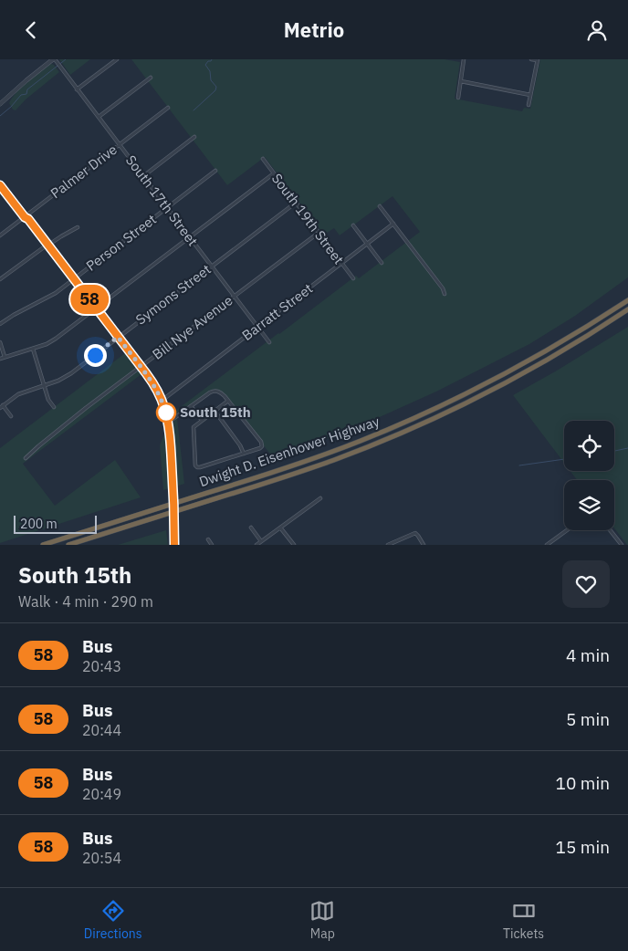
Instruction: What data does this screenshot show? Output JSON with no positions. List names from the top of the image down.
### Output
{
  "streets": {
    "highway": ["Dwight D. Eisenhower Highway"],
    "street": [
      "Palmer Drive",
      "South 17th Street",
      "South 19th Street",
      "Person Street",
      "Symons Street",
      "Barratt Street",
      "Bill Nye Avenue"
    ]
  },
  "crossings": [
    ["Palmer Drive", "South 17th Street"],
    ["South 17th Street", "Person Street"],
    ["South 17th Street", "Symons Street"],
    ["South 17th Street", "Barratt Street"],
    ["South 17th Street", "Bill Nye Avenue"],
    ["South 19th Street", "Symons Street"],
    ["South 19th Street", "Barratt Street"],
    ["South 19th Street", "Bill Nye Avenue"]
  ],
  "places": ["South 15th"],
  "lines": ["bus line 58"],
  "scale_bar": "200 m",
  "page": {
    "header": "Metrio",
    "on_map": "58",
    "scale": "200 m",
    "heading": ["South 15th", "Walk · 4 min · 290 m"],
    "list": [
      {
        "mark": "58",
        "name": "Bus",
        "note": "20:43",
        "value": "4 min"
      },
      {
        "mark": "58",
        "name": "Bus",
        "note": "20:44",
        "value": "5 min"
      },
      {
        "mark": "58",
        "name": "Bus",
        "note": "20:49",
        "value": "10 min"
      },
      {
        "mark": "58",
        "name": "Bus",
        "note": "20:54",
        "value": "15 min"
      }
    ],
    "tabs": ["Directions", "Map", "Tickets"]
  }
}
